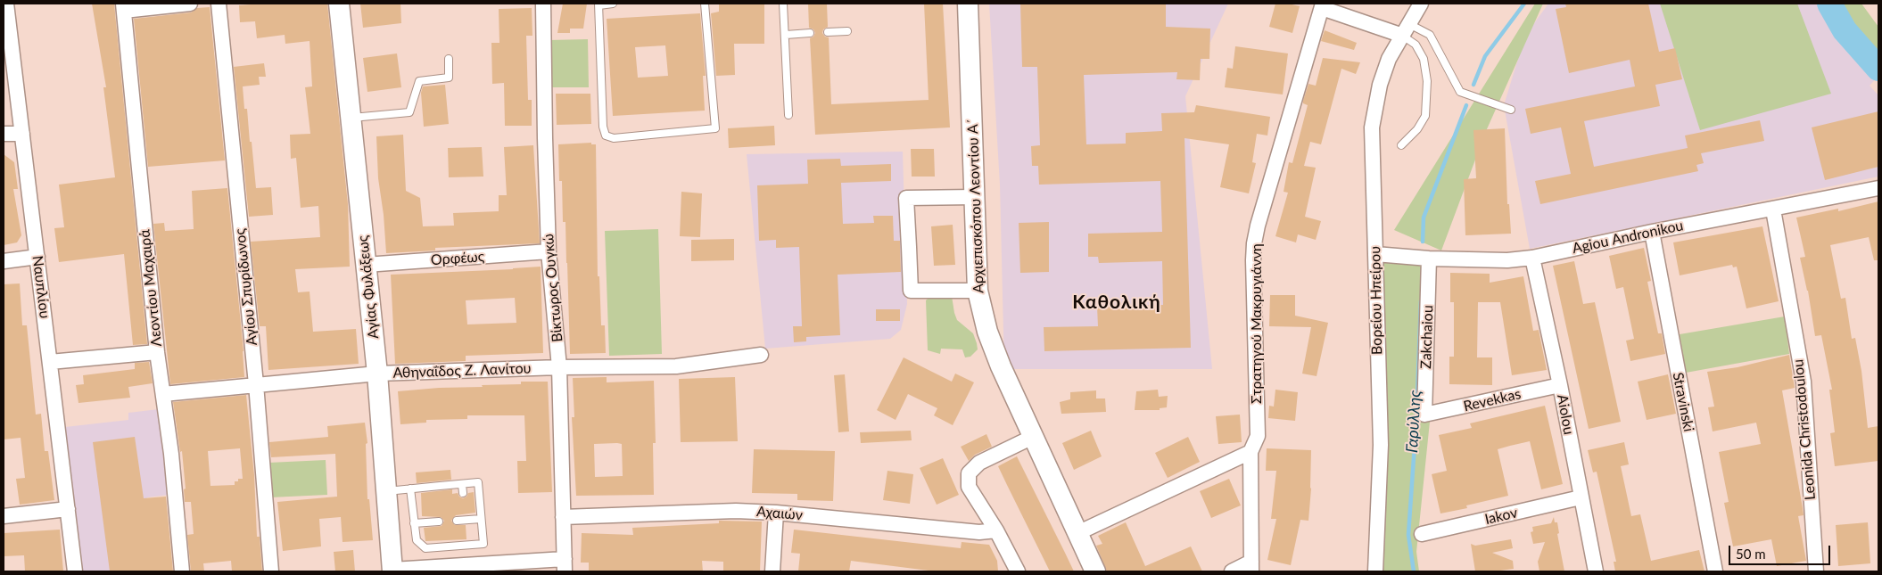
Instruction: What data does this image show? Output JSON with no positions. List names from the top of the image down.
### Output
{
  "streets": {
    "main road": ["Αρχιεπισκόπου Λεοντίου Α΄", "Αγίας Φυλάξεως"],
    "street": [
      "Agiou Andronikou",
      "Ορφέως",
      "Ναυπλίου",
      "Αγίου Σπυρίδωνος",
      "Λεοντίου Μαχαιρά",
      "Βίκτωρος Ουγκώ",
      "Βορείου Ηπείρου",
      "Στρατηγού Μακρυγιάννη",
      "Zakchaiou",
      "Αθηναΐδος Ζ. Λανίτου",
      "Revekkas",
      "Stravinski",
      "Aiolou",
      "Leonida Christodoulou",
      "Αχαιών",
      "Iakov"
    ]
  },
  "crossings": [
    ["Agiou Andronikou", "Βορείου Ηπείρου"],
    ["Agiou Andronikou", "Zakchaiou"],
    ["Agiou Andronikou", "Stravinski"],
    ["Agiou Andronikou", "Aiolou"],
    ["Agiou Andronikou", "Leonida Christodoulou"],
    ["Ορφέως", "Αγίας Φυλάξεως"],
    ["Ορφέως", "Βίκτωρος Ουγκώ"],
    ["Αγίου Σπυρίδωνος", "Αθηναΐδος Ζ. Λανίτου"],
    ["Αγίας Φυλάξεως", "Αθηναΐδος Ζ. Λανίτου"],
    ["Λεοντίου Μαχαιρά", "Αθηναΐδος Ζ. Λανίτου"],
    ["Βίκτωρος Ουγκώ", "Αθηναΐδος Ζ. Λανίτου"],
    ["Βίκτωρος Ουγκώ", "Αχαιών"],
    ["Zakchaiou", "Revekkas"],
    ["Revekkas", "Aiolou"],
    ["Aiolou", "Iakov"]
  ],
  "districts": ["Καθολική"],
  "water": ["Γαρύλλης"],
  "scale_bar": "50 m"
}
